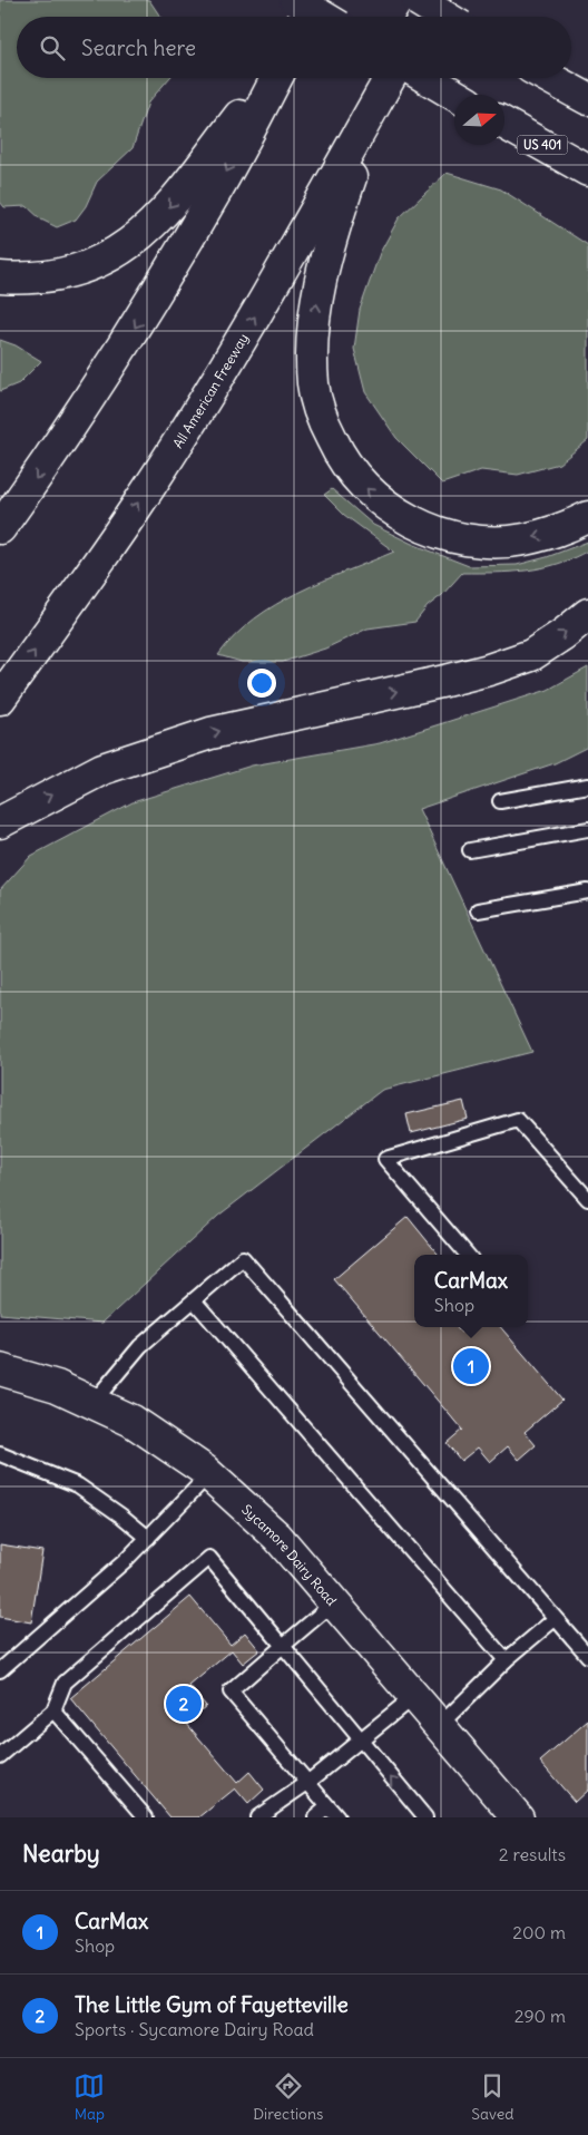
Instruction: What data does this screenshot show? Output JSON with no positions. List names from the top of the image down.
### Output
{
  "streets": {
    "main road": ["US 401", "All American Freeway", "Sycamore Dairy Road"]
  },
  "north": "right",
  "page": {
    "search": "Search here",
    "popup": ["CarMax", "Shop"],
    "pins": ["1", "2"],
    "heading": ["Nearby", "2 results"],
    "list": [
      {
        "mark": "1",
        "name": "CarMax",
        "note": "Shop",
        "value": "200 m"
      },
      {
        "mark": "2",
        "name": "The Little Gym of Fayetteville",
        "note": "Sports · Sycamore Dairy Road",
        "value": "290 m"
      }
    ],
    "nav": ["Map", "Directions", "Saved"]
  }
}
